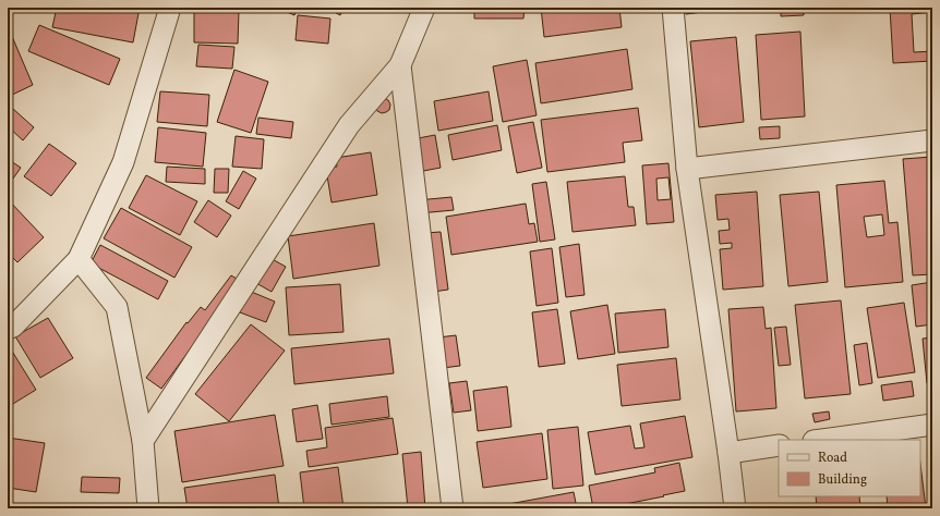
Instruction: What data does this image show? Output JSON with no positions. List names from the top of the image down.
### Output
{
  "legend": ["Road", "Building"]
}
